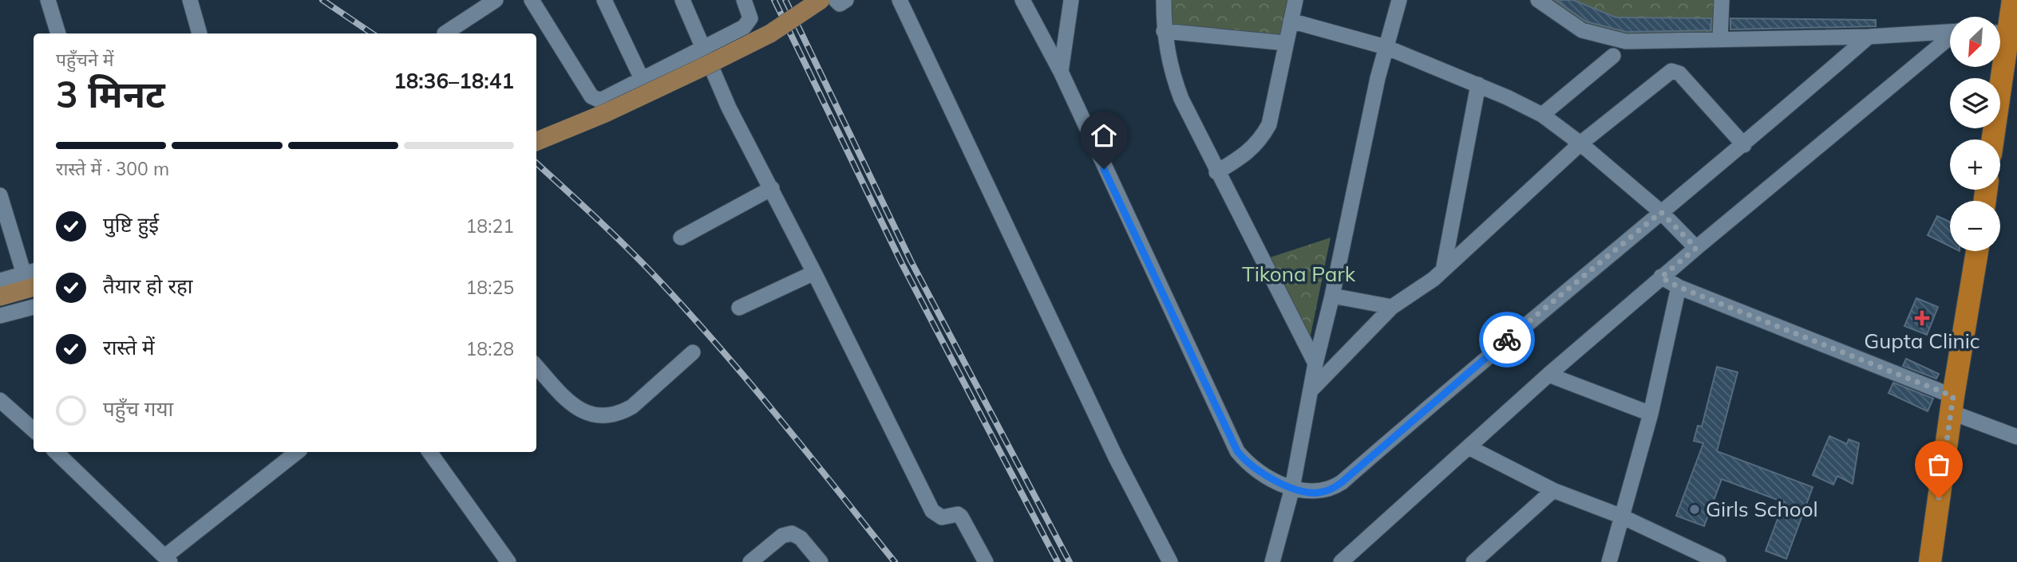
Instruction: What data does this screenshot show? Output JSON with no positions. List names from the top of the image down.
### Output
{
  "parks": ["Tikona Park"],
  "places": {
    "health": ["Gupta Clinic"],
    "other": ["Girls School"]
  },
  "north": "bottom left",
  "page": {
    "map_buttons": ["+", "−"],
    "heading": ["3 मिनट", "पहुँचने में", "18:36–18:41"],
    "bar": "रास्ते में · 300 m",
    "list": [
      ["पुष्टि हुई", "18:21"],
      ["तैयार हो रहा", "18:25"],
      ["रास्ते में", "18:28"],
      "पहुँच गया"
    ]
  }
}
